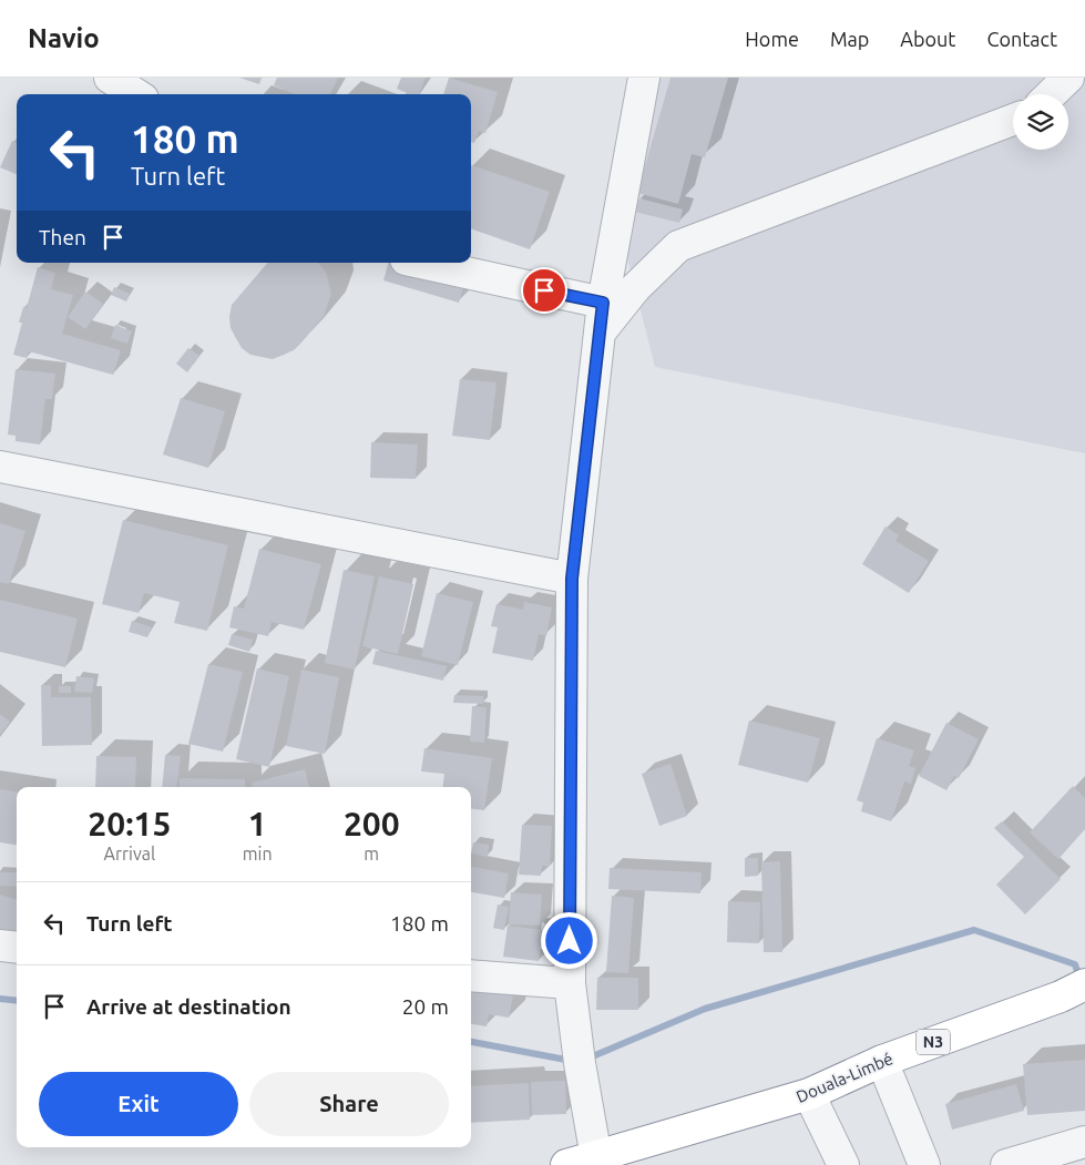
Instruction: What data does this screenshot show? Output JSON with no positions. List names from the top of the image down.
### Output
{
  "streets": {
    "highway": ["N3", "Douala-Limbé"]
  },
  "page": {
    "header": "Navio",
    "nav": [
      "Home",
      "Map",
      "About",
      "Contact"
    ],
    "turn": ["180 m", "Turn left"],
    "then": "Then",
    "eta": [
      "20:15",
      "Arrival",
      "1",
      "min",
      "200",
      "m"
    ],
    "list": [
      {
        "name": "Turn left",
        "value": "180 m"
      },
      {
        "name": "Arrive at destination",
        "value": "20 m"
      }
    ],
    "buttons": ["Exit", "Share"]
  }
}
